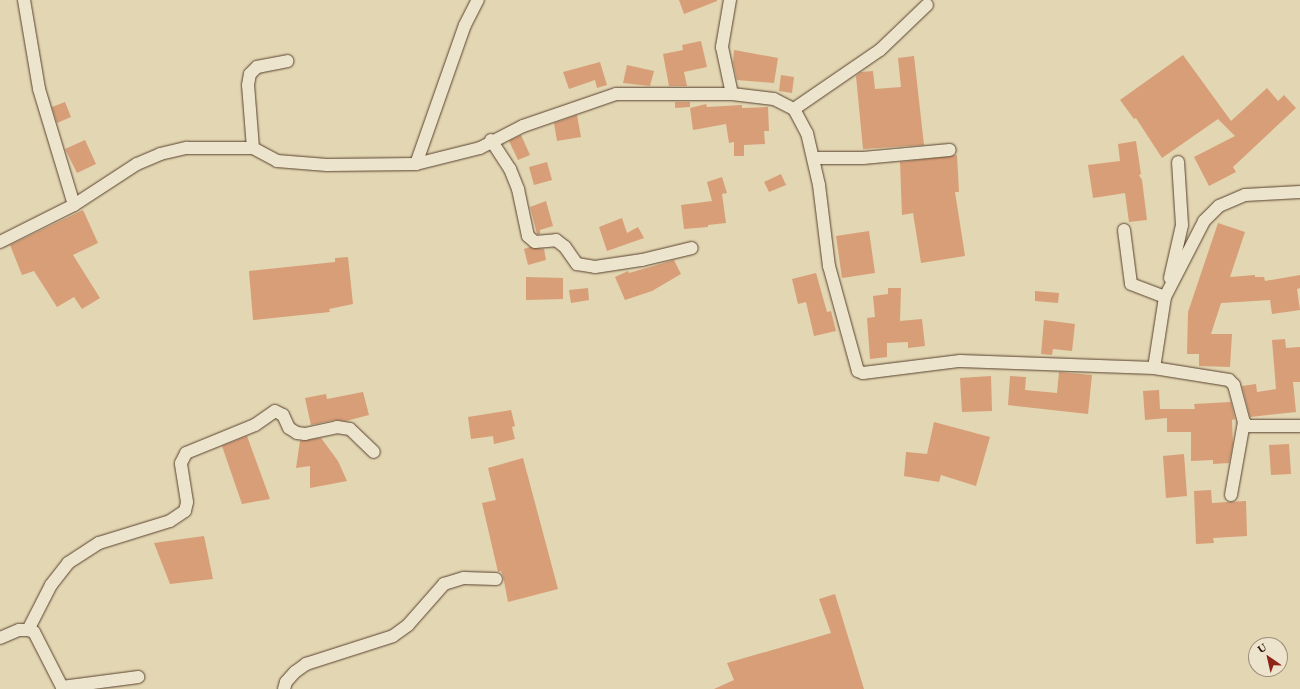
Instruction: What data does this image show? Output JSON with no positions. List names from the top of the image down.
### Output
{
  "north": "top left"
}
